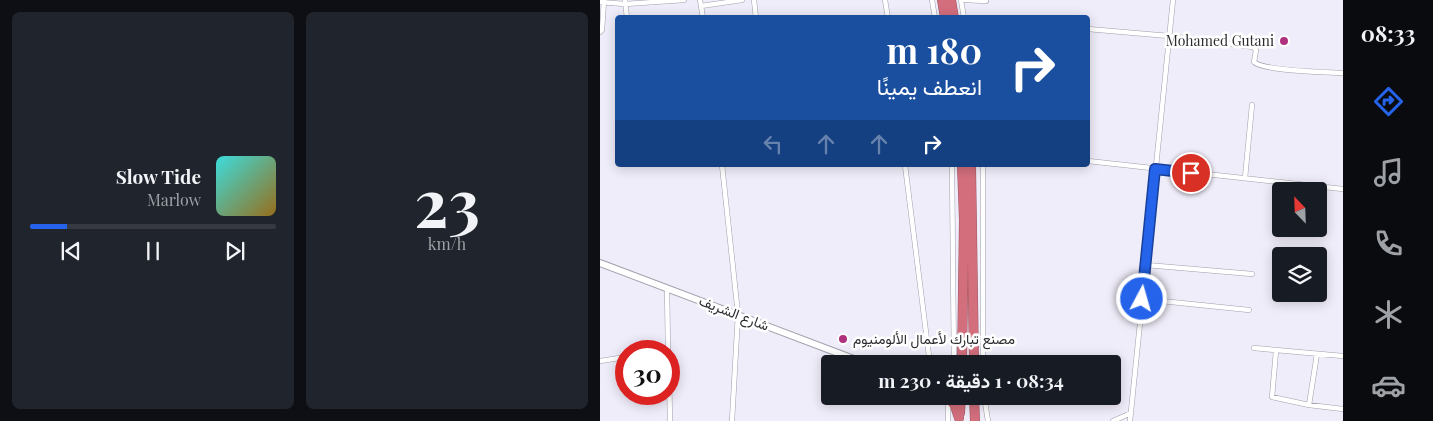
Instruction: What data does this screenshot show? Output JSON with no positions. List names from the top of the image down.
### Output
{
  "streets": {
    "main road": ["شارع الشريف"]
  },
  "places": ["Mohamed Gutani", "مصنع تبارك لأعمال الألومنيوم"],
  "north": "top left",
  "page": {
    "tabs": "08:33",
    "tile": ["23", "km/h"],
    "turn": ["180 m", "انعطف يمينًا"],
    "song": ["Slow Tide", "Marlow"],
    "limit": "30",
    "trip": "08:34 · 1 دقيقة · 230 m"
  }
}
